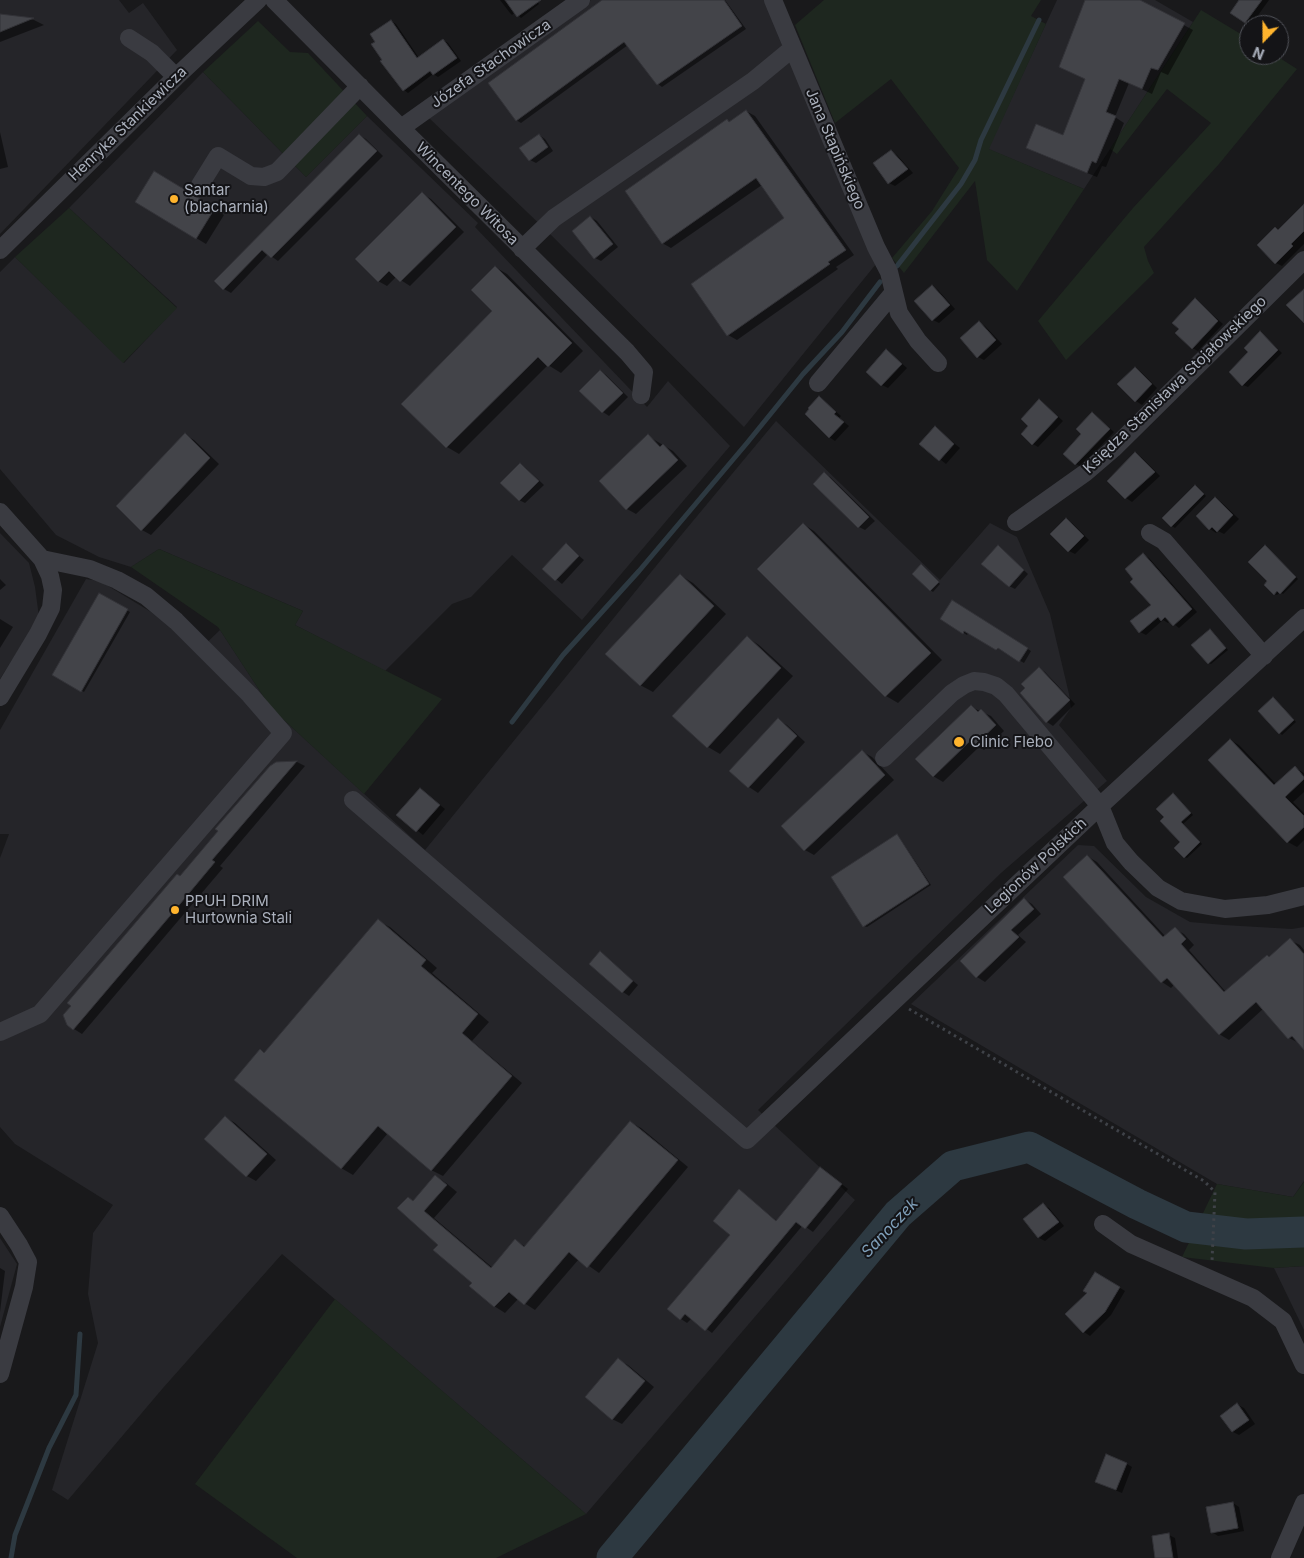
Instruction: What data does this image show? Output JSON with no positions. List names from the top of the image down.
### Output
{
  "streets": {
    "street": [
      "Józefa Stachowicza",
      "Henryka Stankiewicza",
      "Jana Stapińskiego",
      "Wincentego Witosa",
      "Księdza Stanisława Stojałowskiego",
      "Legionów Polskich"
    ]
  },
  "crossings": [
    ["Józefa Stachowicza", "Wincentego Witosa"]
  ],
  "water": ["Sanoczek"],
  "places": ["Santar (blacharnia)", "Clinic Flebo", "PPUH DRIM Hurtownia Stali"],
  "north": "bottom"
}
